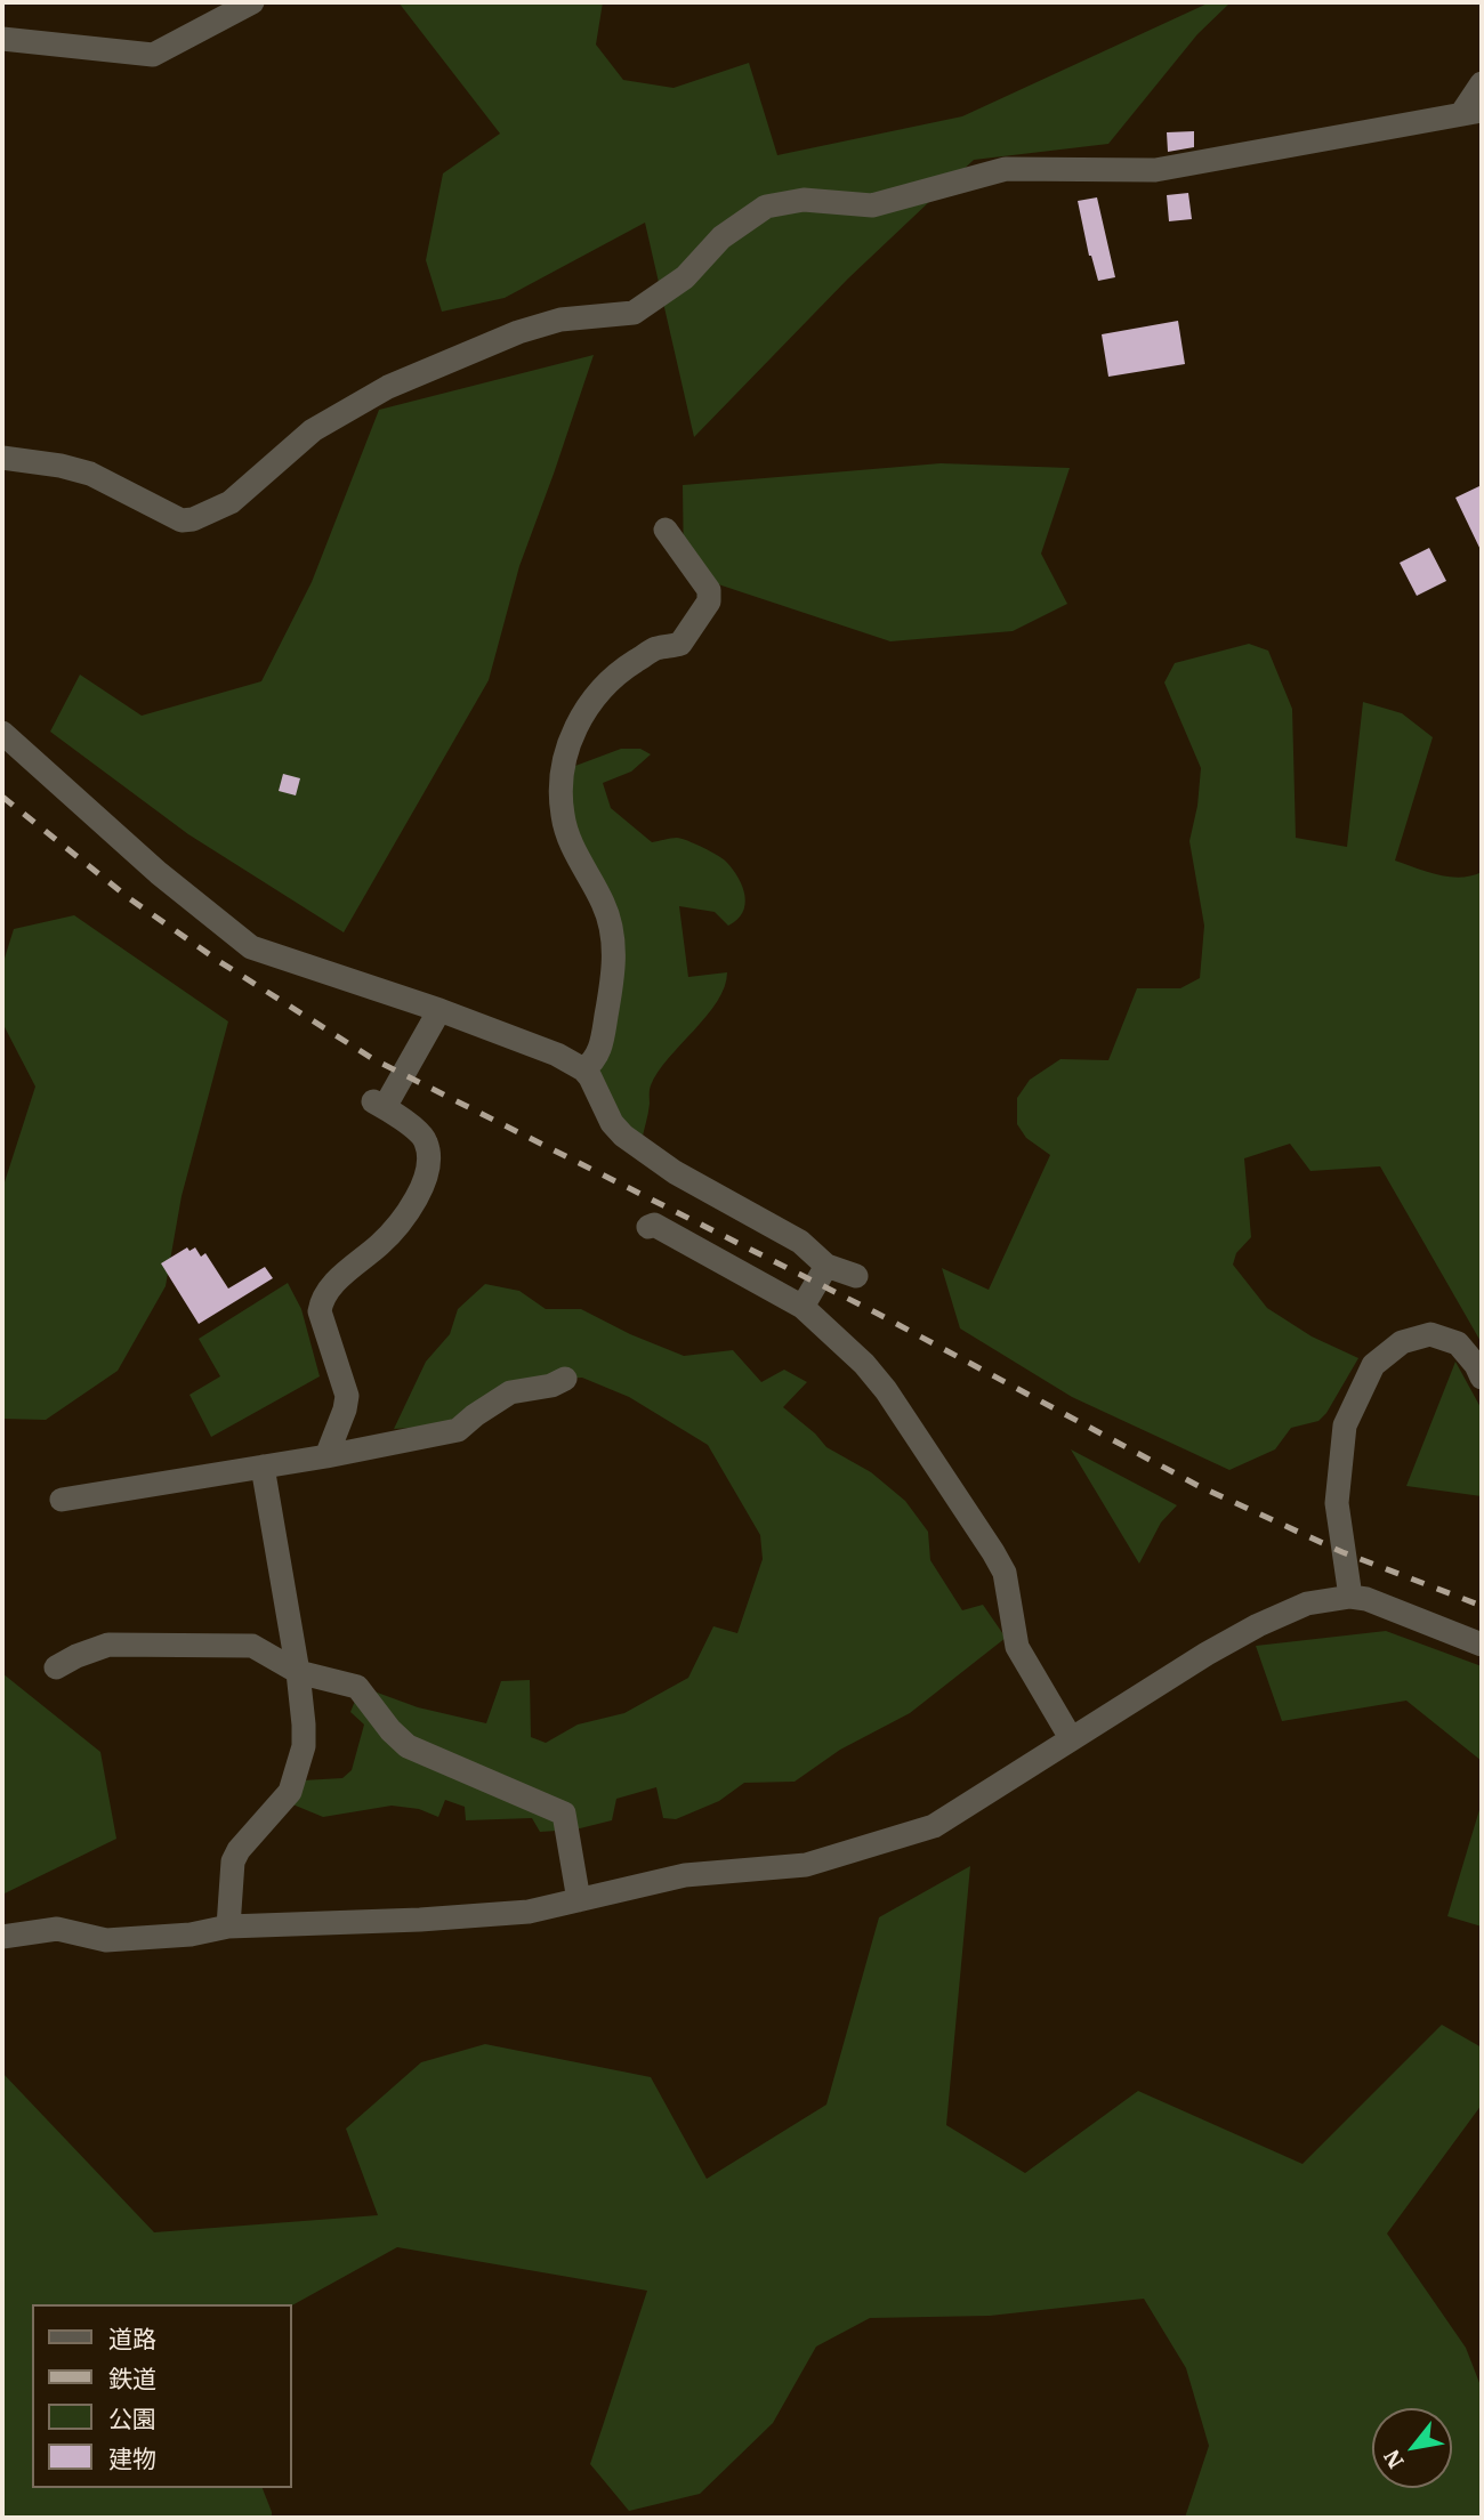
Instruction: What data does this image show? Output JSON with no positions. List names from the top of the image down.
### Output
{
  "legend": [
    "道路",
    "鉄道",
    "公園",
    "建物"
  ],
  "north": "bottom left"
}
